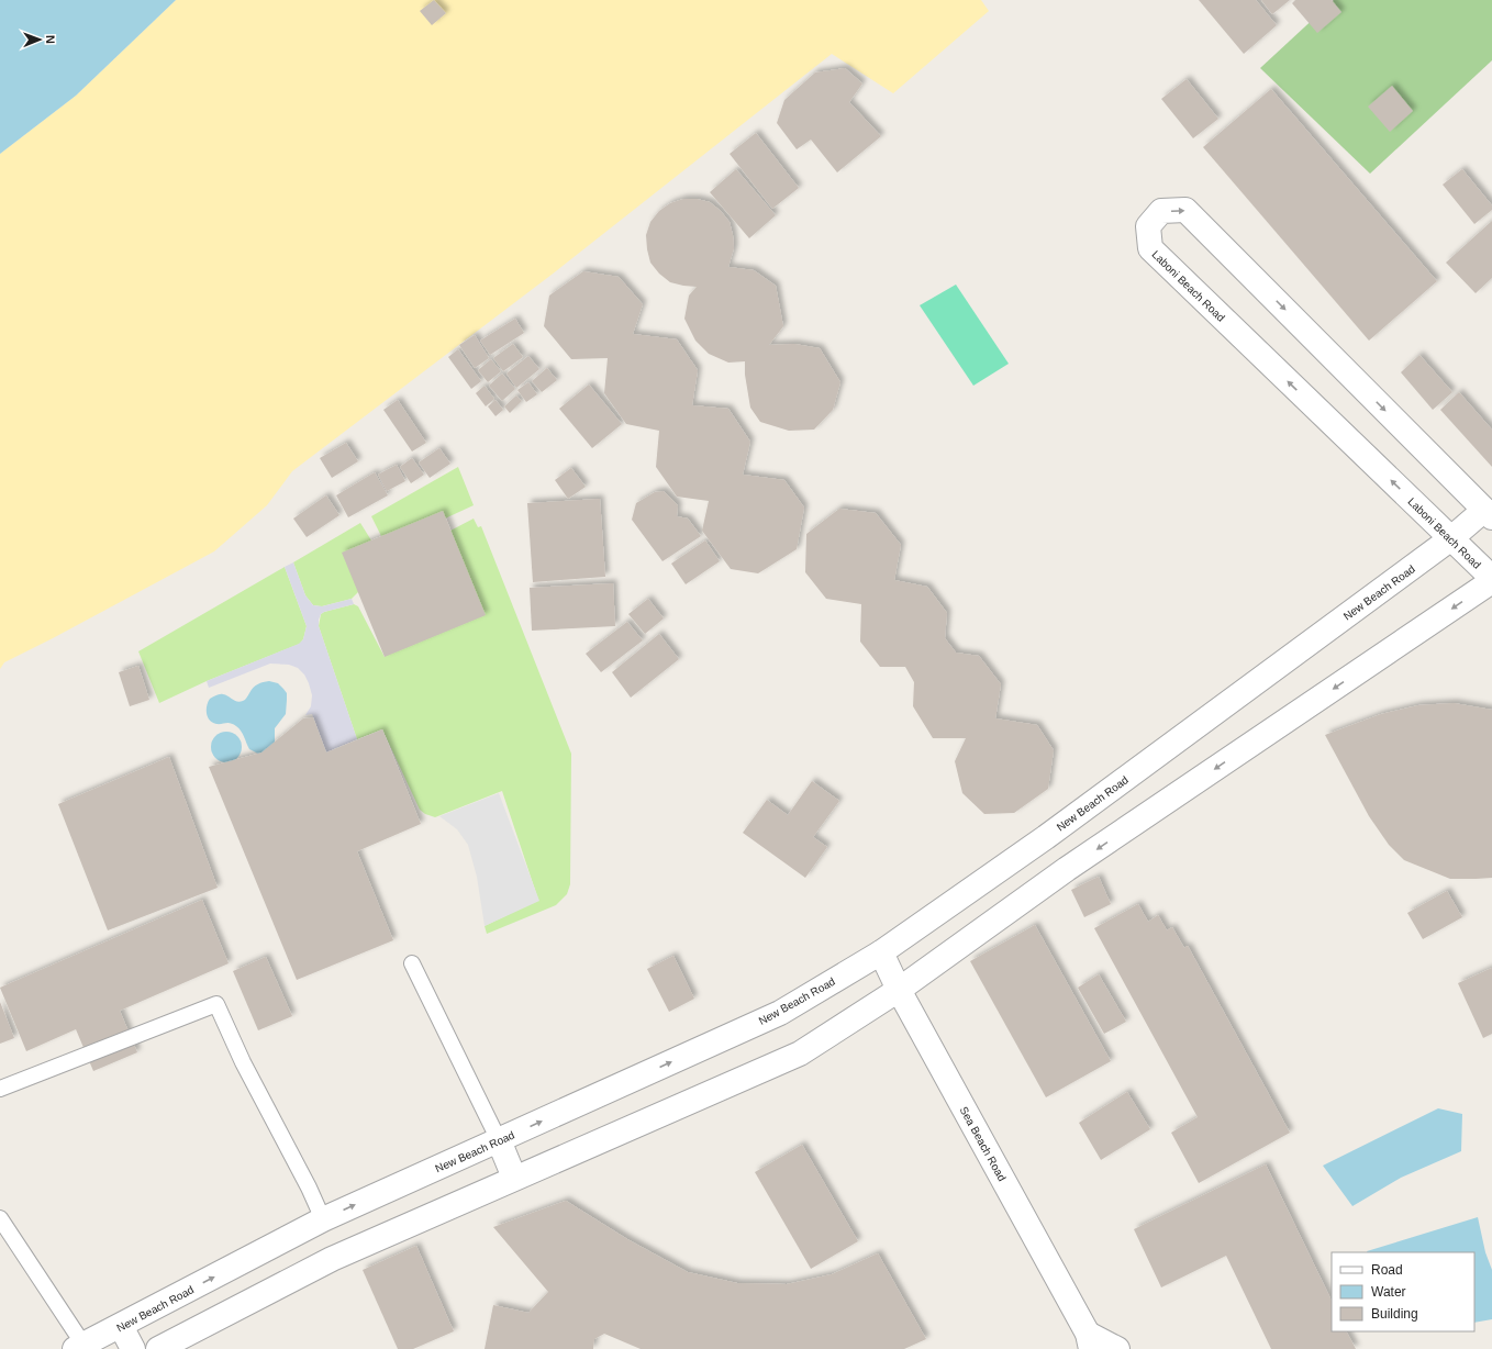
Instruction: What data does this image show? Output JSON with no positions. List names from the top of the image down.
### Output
{
  "streets": {
    "street": ["Laboni Beach Road", "New Beach Road", "Sea Beach Road"]
  },
  "crossings": [
    ["Laboni Beach Road", "New Beach Road"],
    ["New Beach Road", "Sea Beach Road"]
  ],
  "legend": ["Road", "Water", "Building"],
  "north": "right"
}
